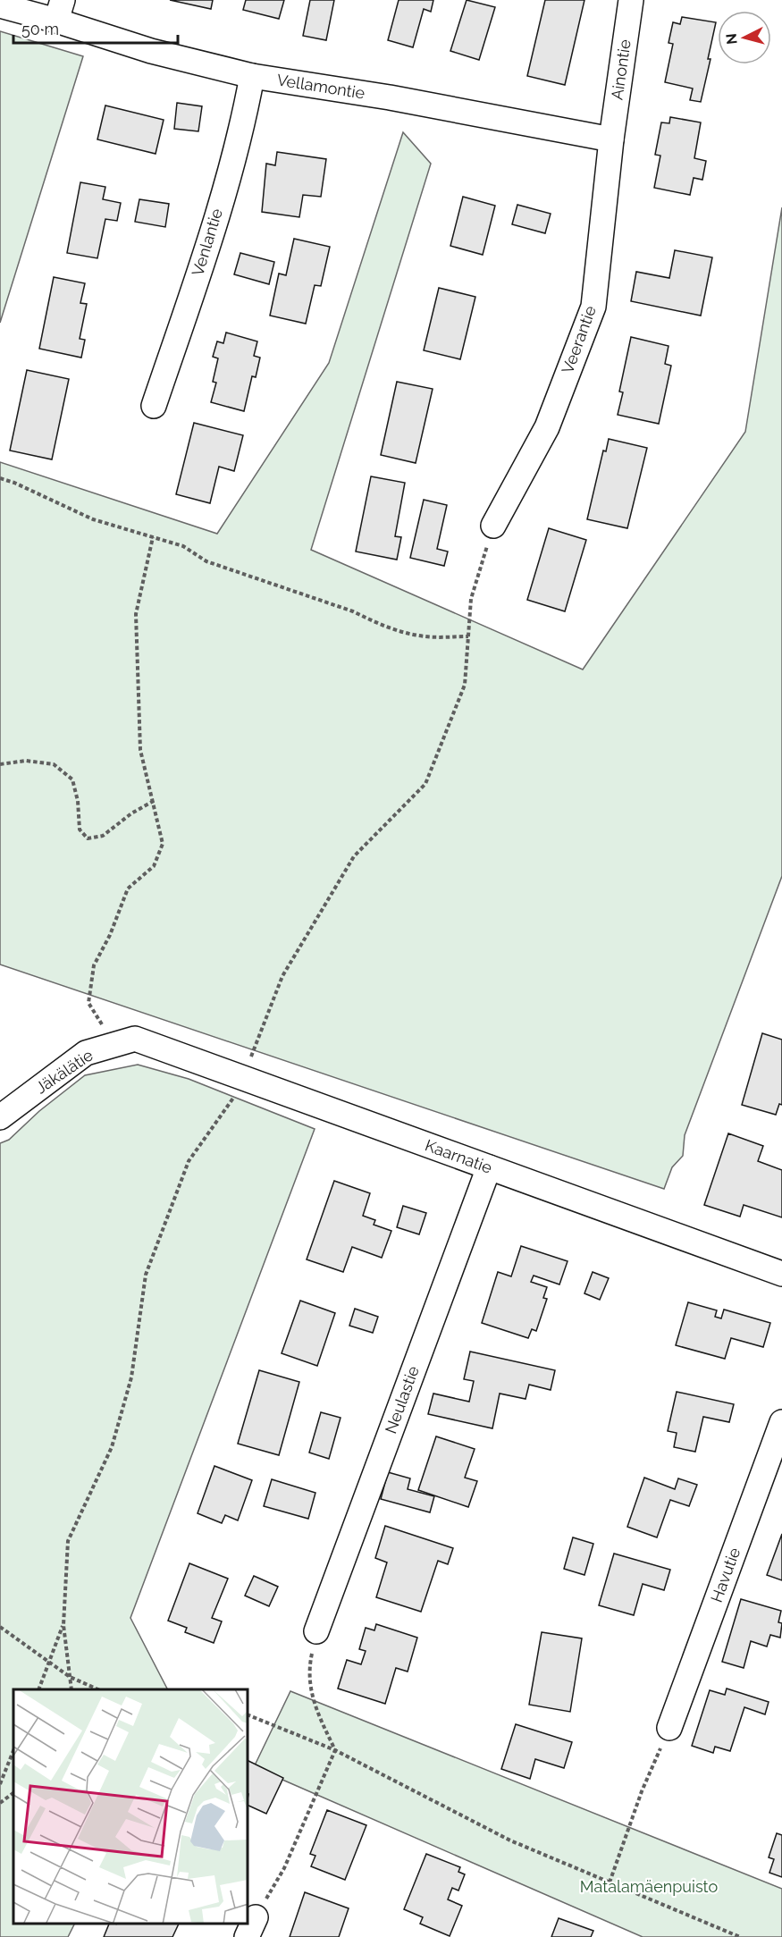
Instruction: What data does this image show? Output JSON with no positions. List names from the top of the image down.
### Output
{
  "streets": {
    "street": [
      "Ainontie",
      "Vellamontie",
      "Venlantie",
      "Veerantie",
      "Jäkälätie",
      "Kaarnatie",
      "Neulastie",
      "Havutie"
    ]
  },
  "crossings": [
    ["Ainontie", "Vellamontie"],
    ["Ainontie", "Veerantie"],
    ["Vellamontie", "Venlantie"],
    ["Vellamontie", "Veerantie"],
    ["Jäkälätie", "Kaarnatie"],
    ["Kaarnatie", "Neulastie"]
  ],
  "parks": ["Matalamäenpuisto"],
  "scale_bar": "50 m",
  "north": "left"
}
